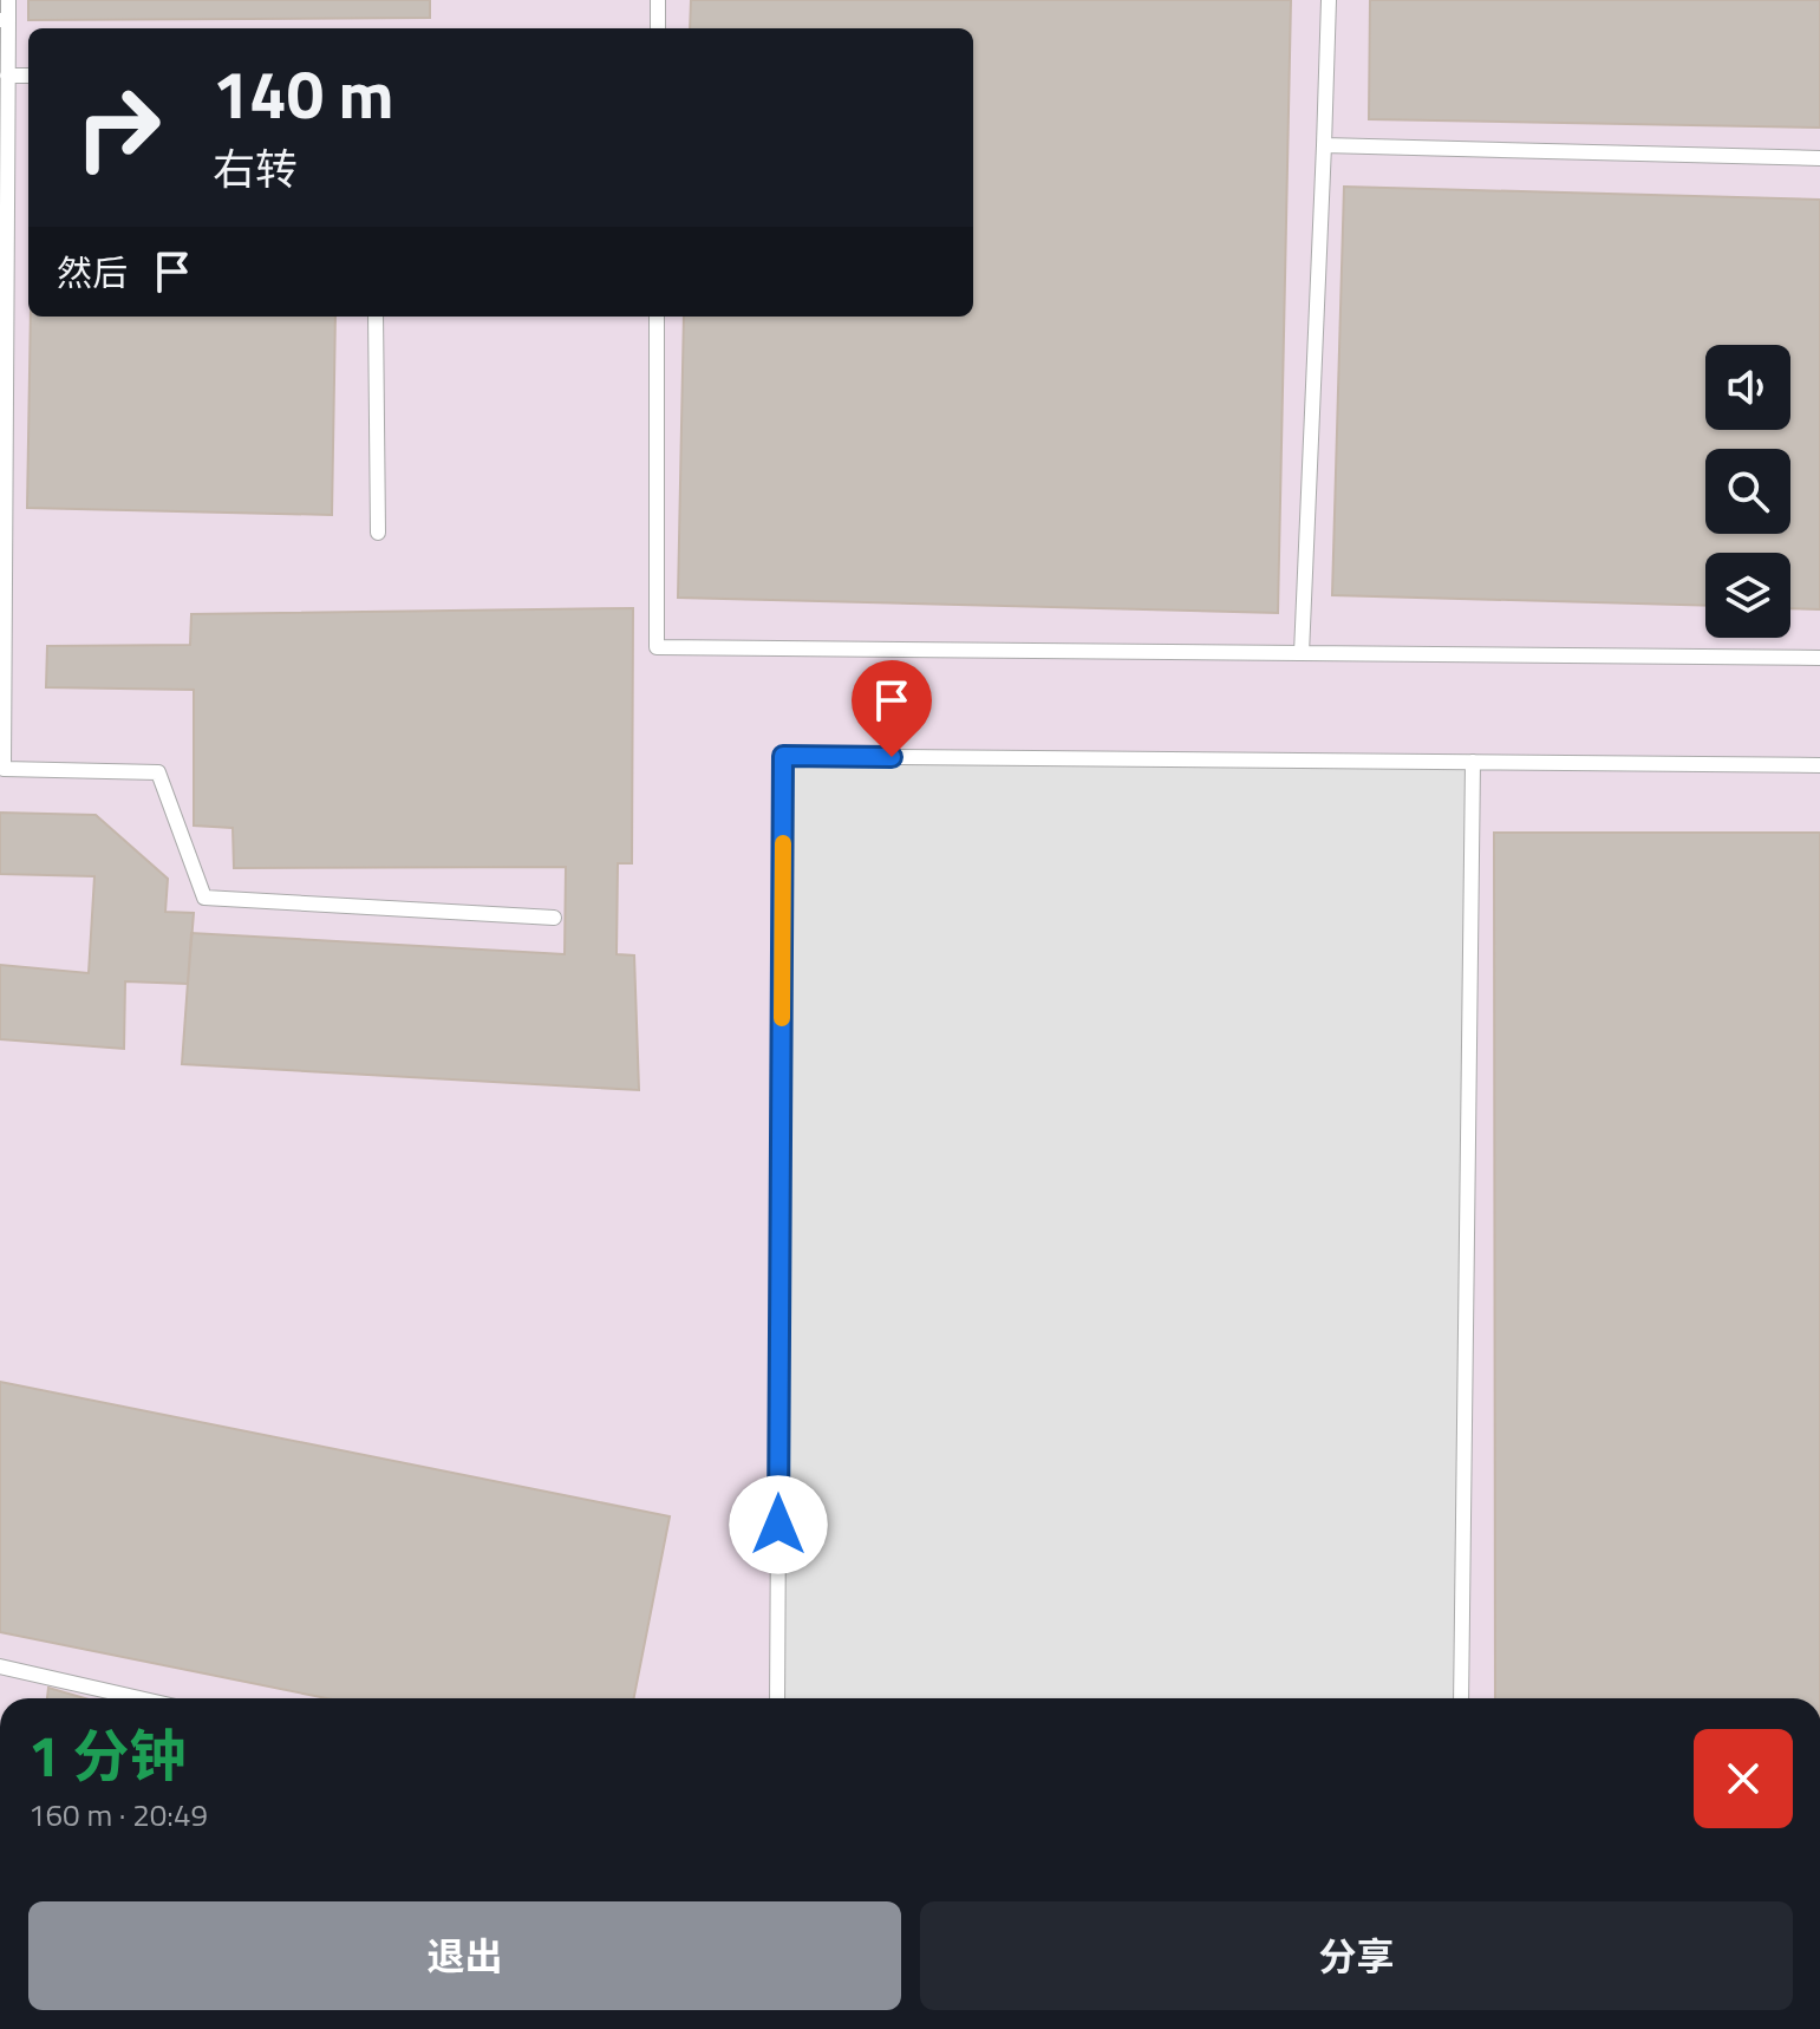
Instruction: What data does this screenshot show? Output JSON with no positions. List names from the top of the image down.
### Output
{
  "page": {
    "turn": ["140 m", "右转"],
    "then": "然后",
    "heading": ["1 分钟", "160 m · 20:49"],
    "buttons": ["退出", "分享"]
  }
}
